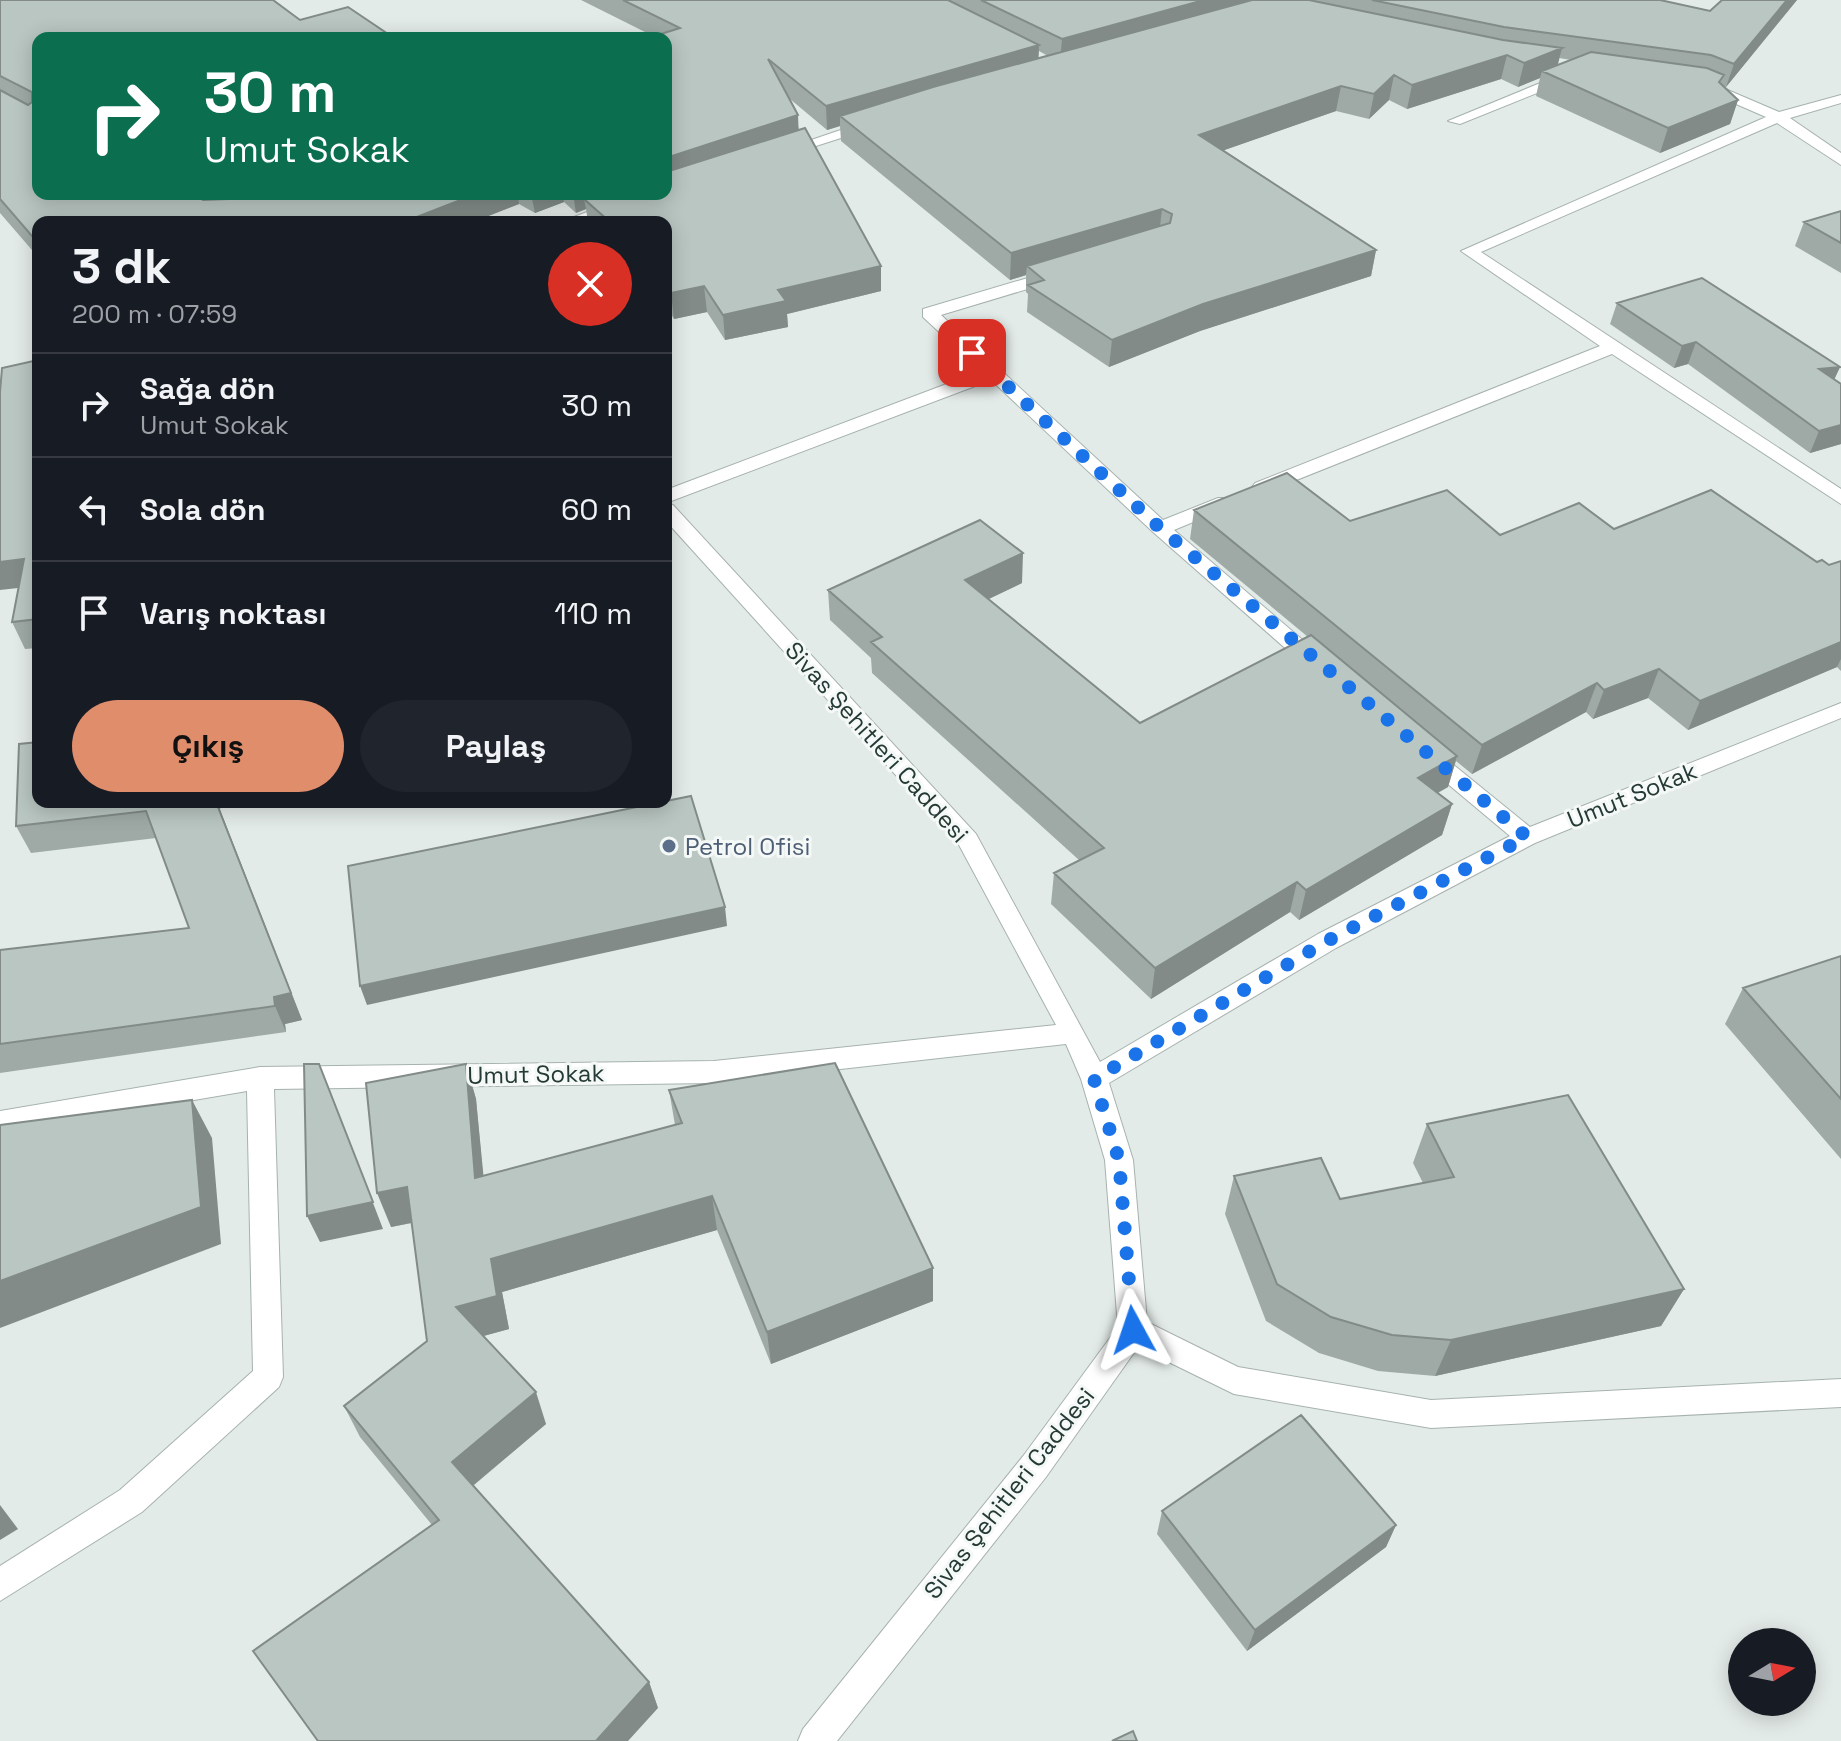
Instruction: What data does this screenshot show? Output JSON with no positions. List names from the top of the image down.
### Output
{
  "streets": {
    "street": ["Sivas Şehitleri Caddesi", "Umut Sokak"]
  },
  "crossings": [
    ["Sivas Şehitleri Caddesi", "Umut Sokak"]
  ],
  "places": ["Petrol Ofisi"],
  "north": "right",
  "page": {
    "turn": ["30 m", "Umut Sokak"],
    "heading": ["3 dk", "200 m · 07:59"],
    "list": [
      {
        "name": "Sağa dön",
        "note": "Umut Sokak",
        "value": "30 m"
      },
      {
        "name": "Sola dön",
        "value": "60 m"
      },
      {
        "name": "Varış noktası",
        "value": "110 m"
      }
    ],
    "buttons": ["Çıkış", "Paylaş"]
  }
}
